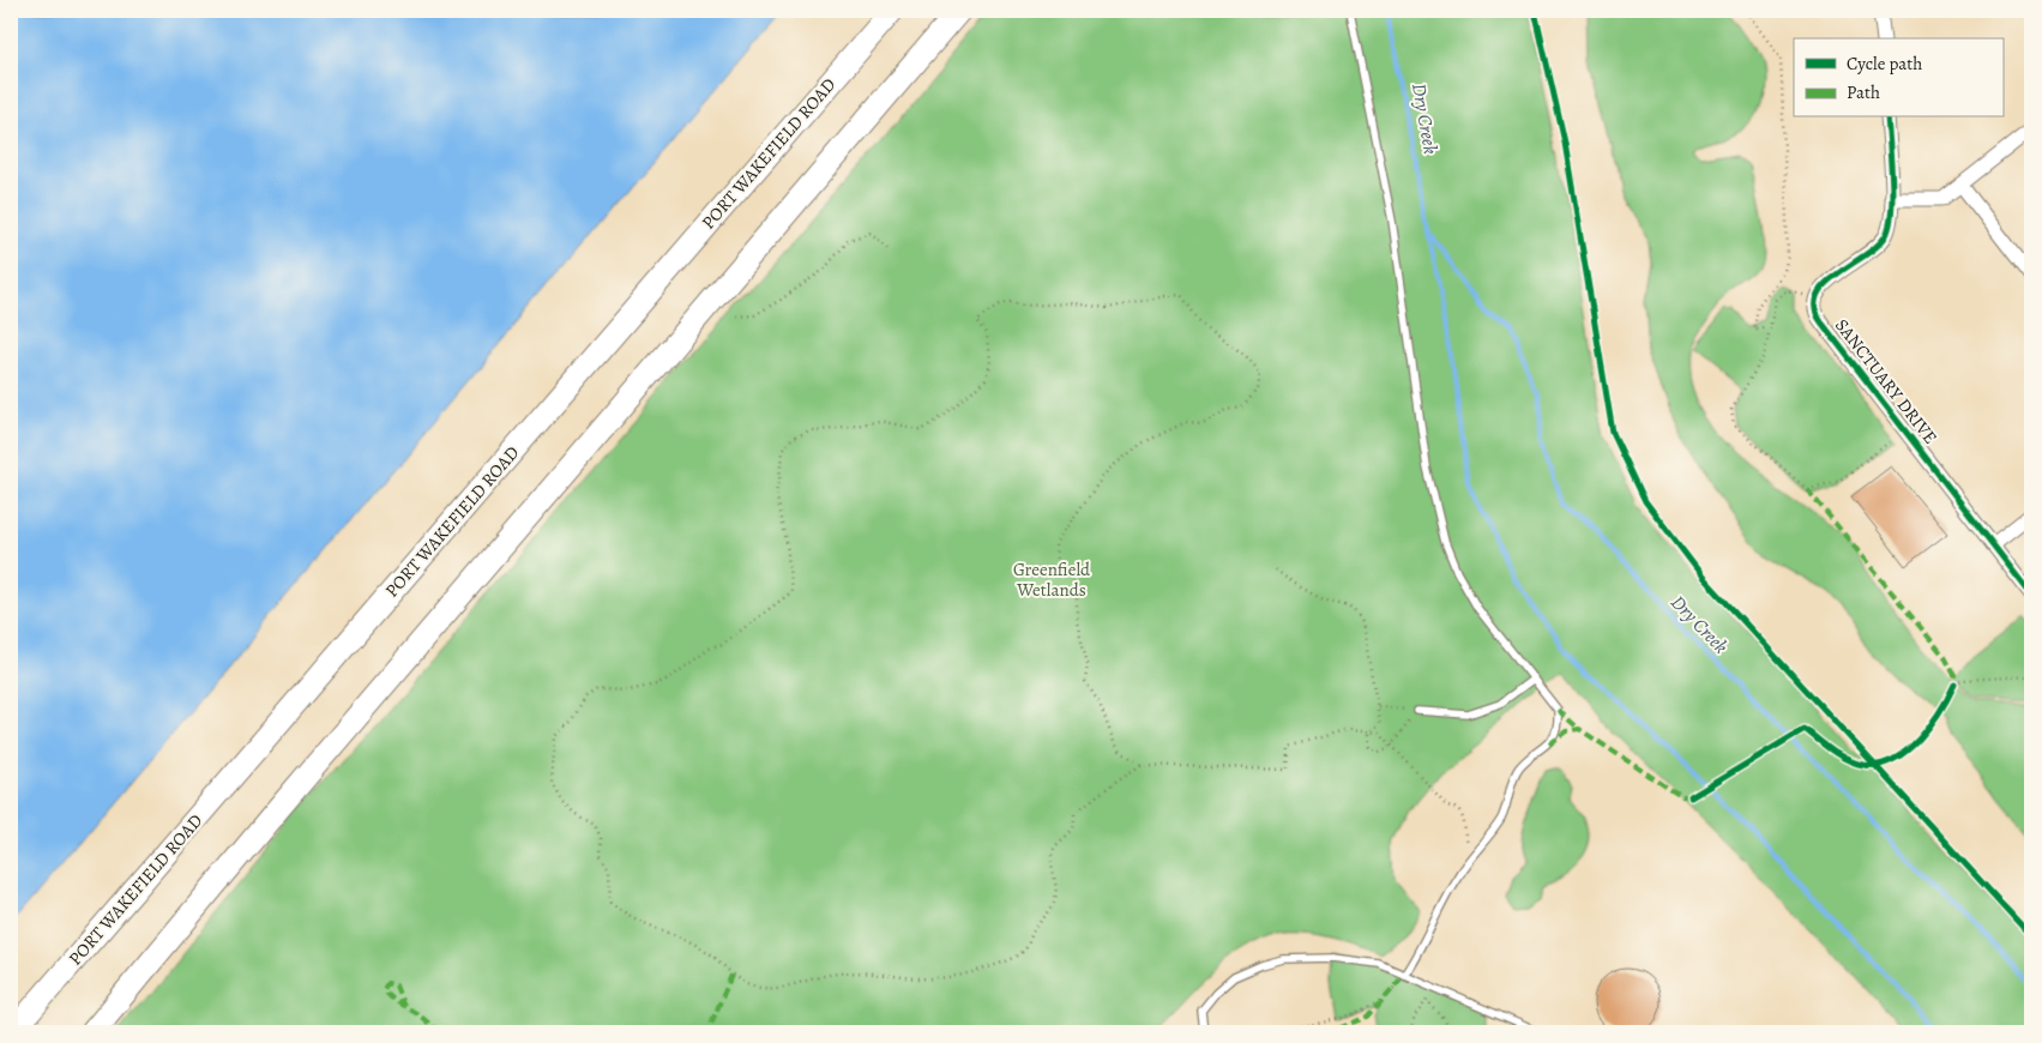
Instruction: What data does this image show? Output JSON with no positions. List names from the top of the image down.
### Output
{
  "streets": {
    "highway": ["PORT WAKEFIELD ROAD"],
    "street": ["SANCTUARY DRIVE"]
  },
  "water": ["Dry Creek"],
  "parks": ["Greenfield Wetlands"],
  "legend": ["Cycle path", "Path"]
}
